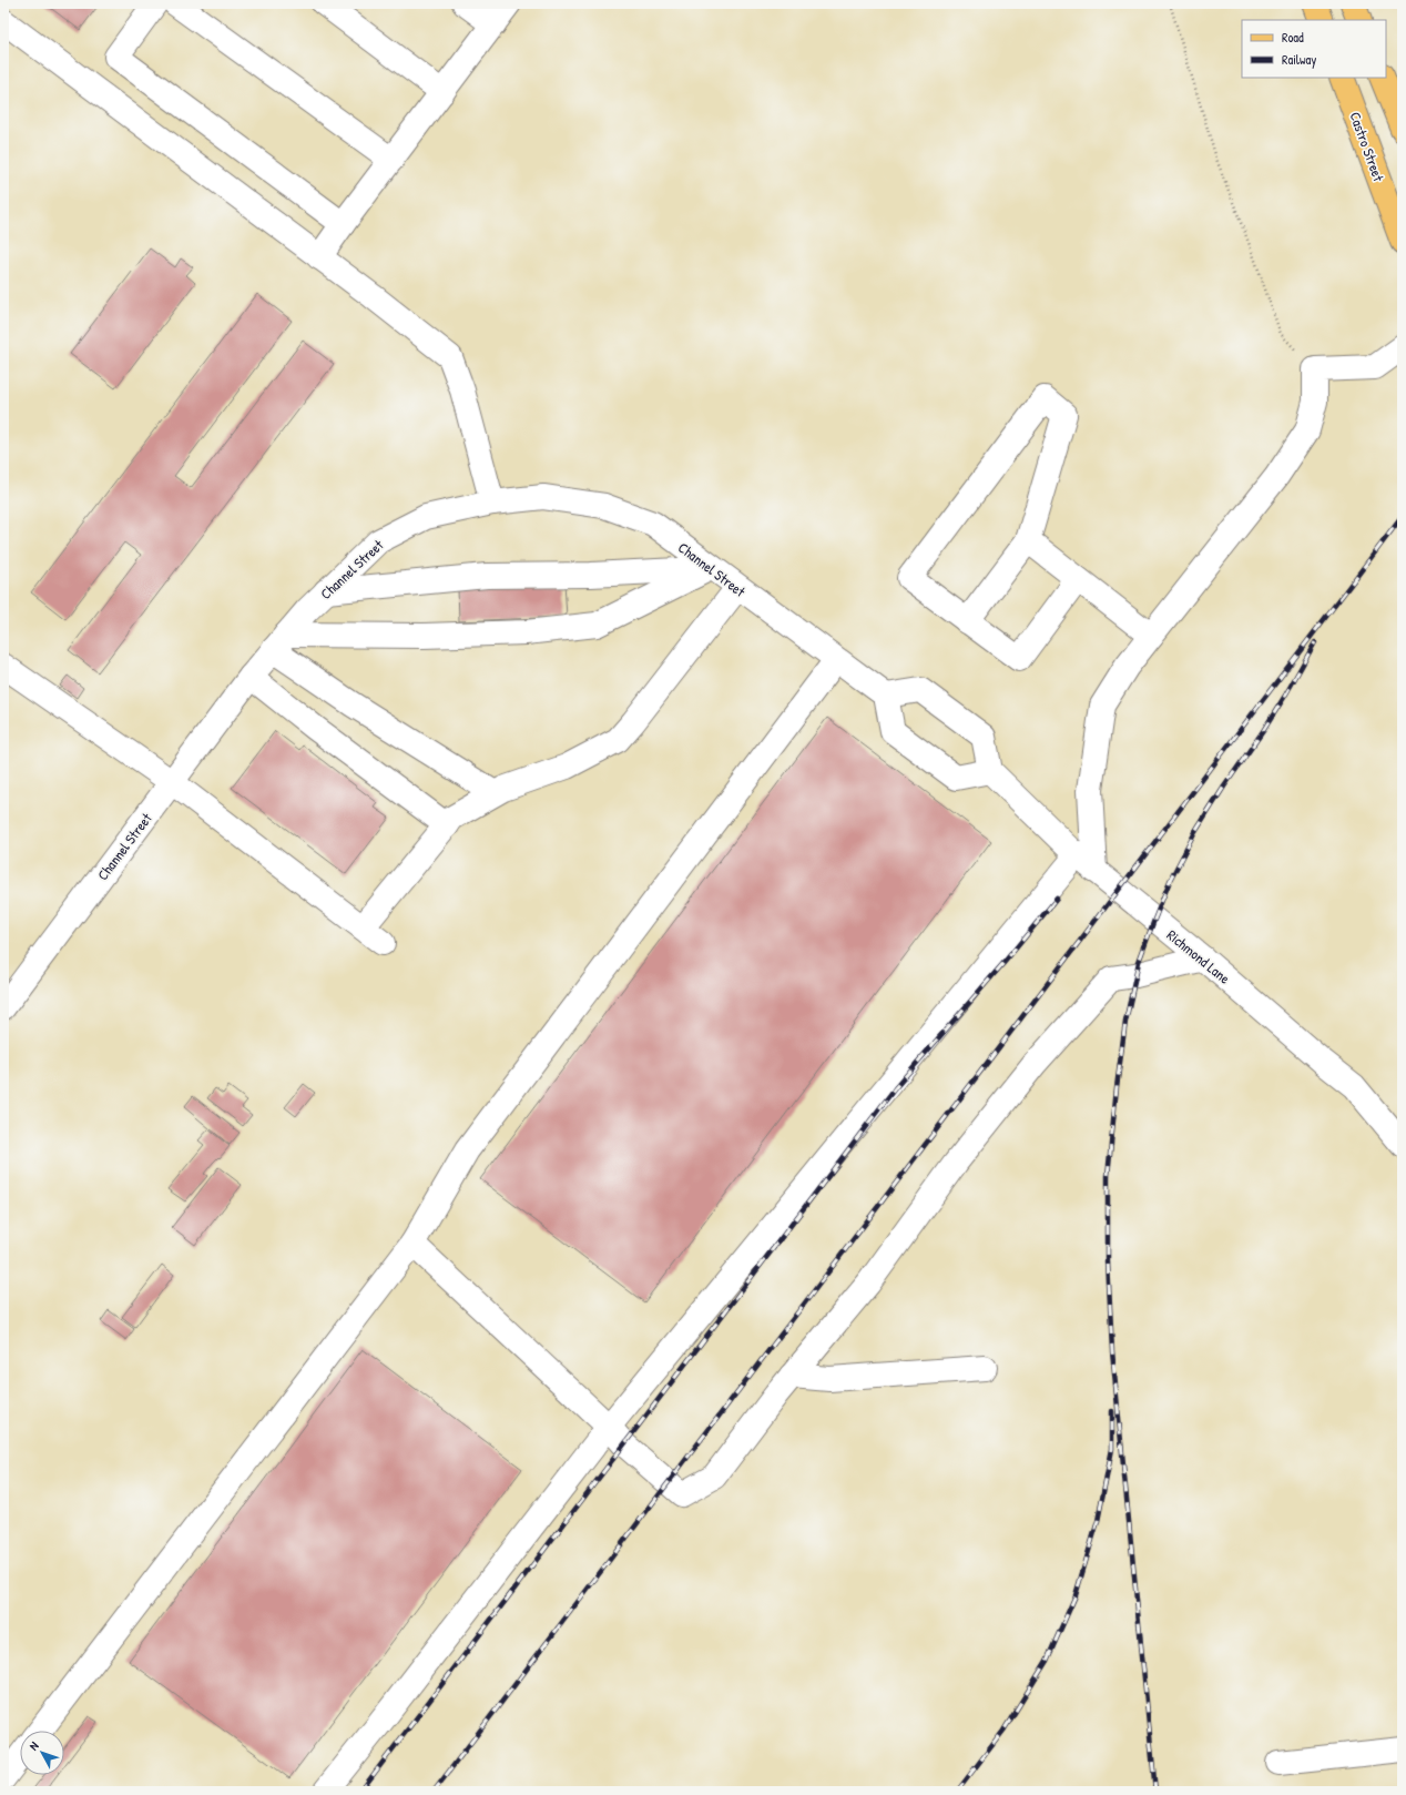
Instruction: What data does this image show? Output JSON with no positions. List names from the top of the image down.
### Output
{
  "streets": {
    "main road": ["Castro Street"],
    "street": ["Channel Street", "Richmond Lane"]
  },
  "legend": ["Road", "Railway"],
  "north": "top left"
}
